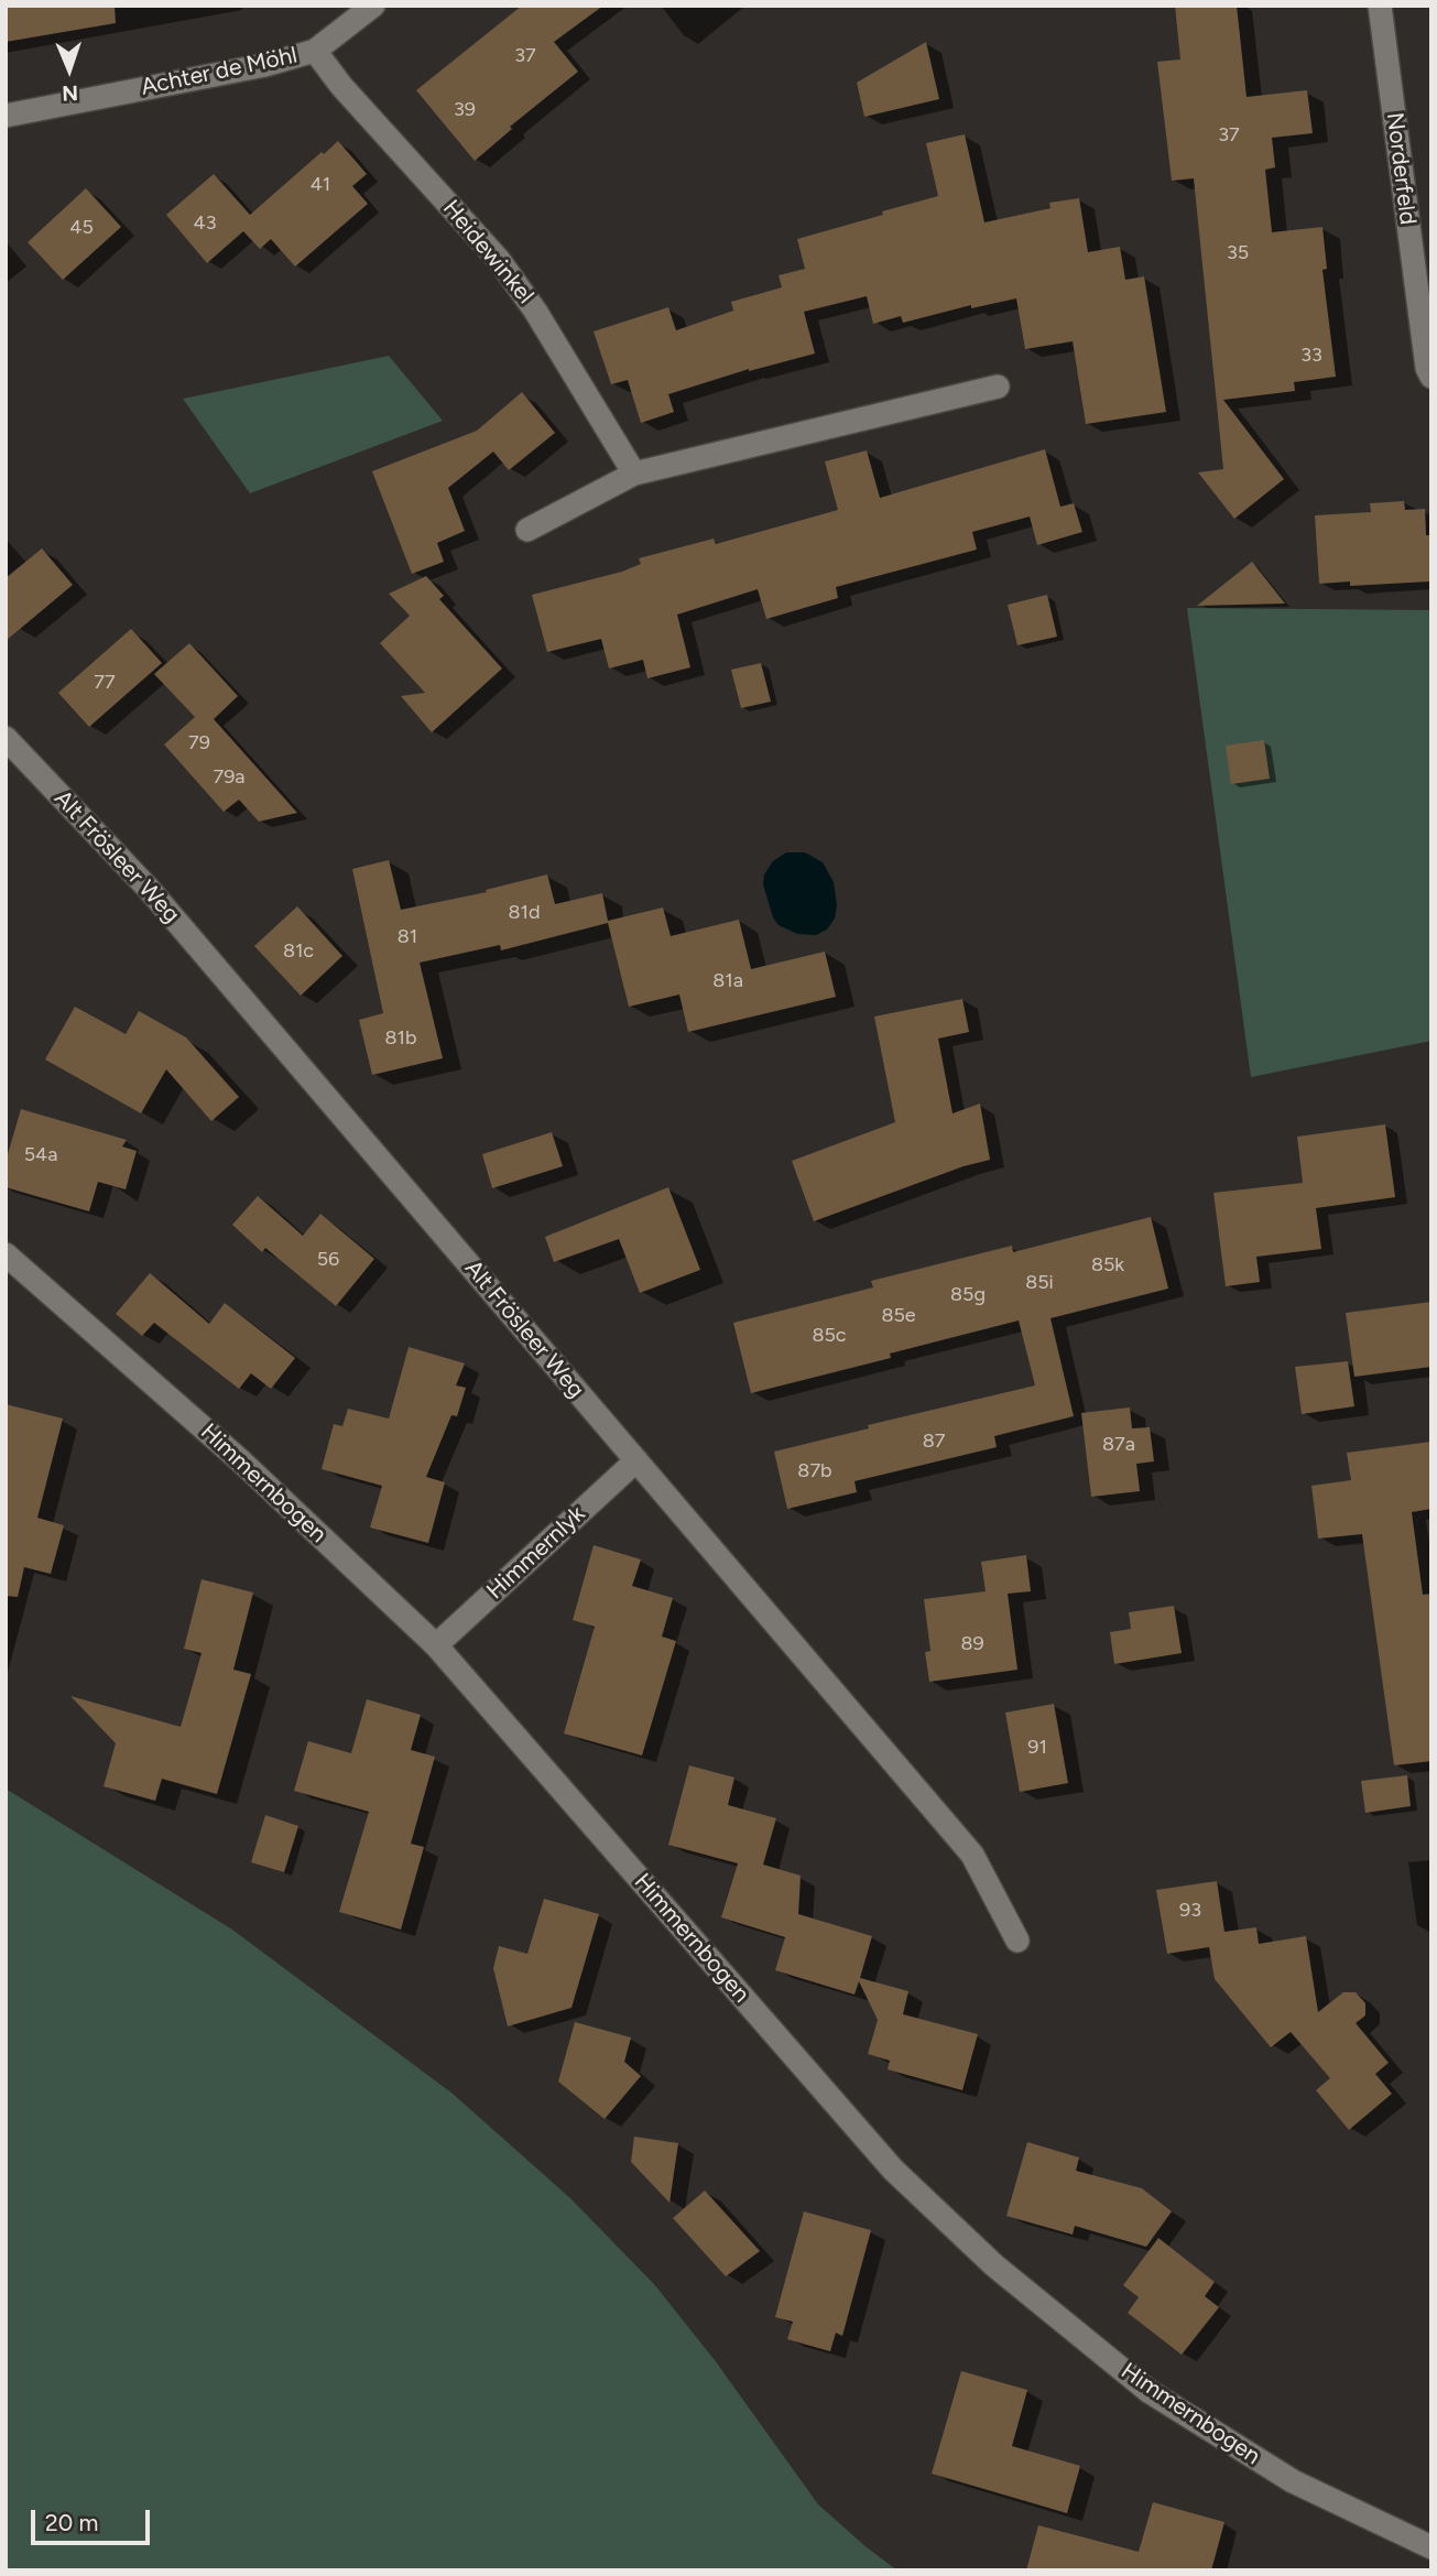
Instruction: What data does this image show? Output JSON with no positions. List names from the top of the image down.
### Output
{
  "streets": {
    "street": [
      "Achter de Möhl",
      "Norderfeld",
      "Heidewinkel",
      "Alt Frösleer Weg",
      "Himmernbogen",
      "Himmernlyk"
    ]
  },
  "crossings": [
    ["Achter de Möhl", "Heidewinkel"],
    ["Alt Frösleer Weg", "Himmernlyk"],
    ["Himmernbogen", "Himmernlyk"]
  ],
  "house_numbers": [
    "37",
    "39",
    "37",
    "41",
    "43",
    "45",
    "35",
    "33",
    "77",
    "79",
    "79a",
    "81d",
    "81",
    "81c",
    "81a",
    "81b",
    "54a",
    "56",
    "85k",
    "85i",
    "85g",
    "85e",
    "85c",
    "87",
    "87a",
    "87b",
    "89",
    "91",
    "93"
  ],
  "scale_bar": "20 m",
  "north": "bottom"
}
